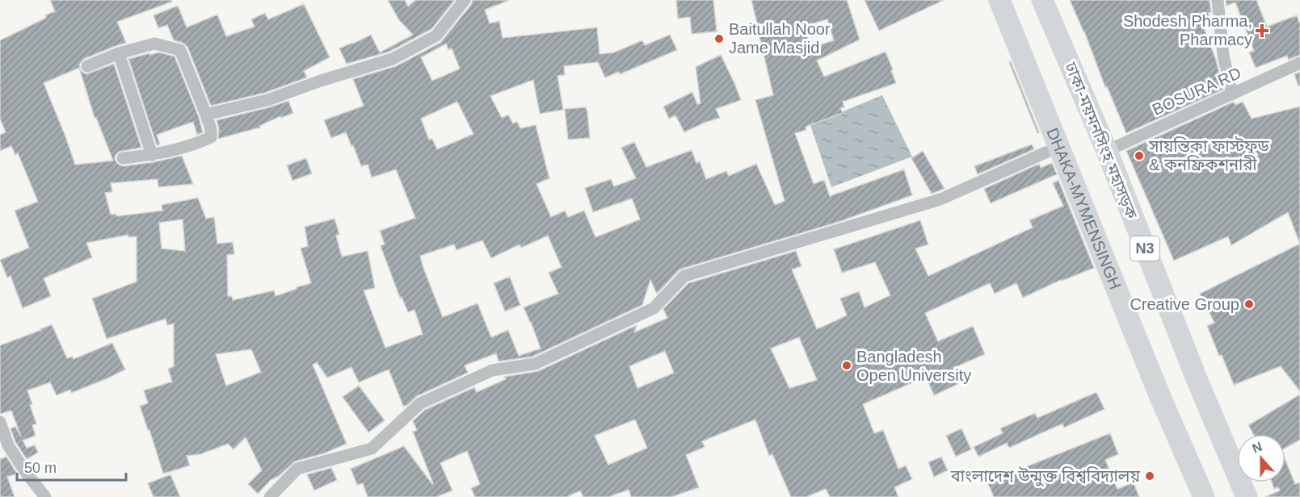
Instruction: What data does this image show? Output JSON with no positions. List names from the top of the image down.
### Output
{
  "streets": {
    "highway": ["ঢাকা-ময়মনসিংহ মহাসড়ক", "DHAKA-MYMENSINGH", "N3"],
    "street": ["BOSURA RD"]
  },
  "crossings": [
    ["BOSURA RD", "ঢাকা-ময়মনসিংহ মহাসড়ক"]
  ],
  "places": {
    "health": ["Shodesh Pharma, Pharmacy"],
    "other": [
      "Baitullah Noor Jame Masjid",
      "সায়ন্তিকা ফাস্টফুড & কনফ্রিকশনারী",
      "Creative Group",
      "Bangladesh Open University",
      "বাংলাদেশ উন্মুক্ত বিশ্ববিদ্যালয়"
    ]
  },
  "scale_bar": "50 m",
  "north": "top"
}
